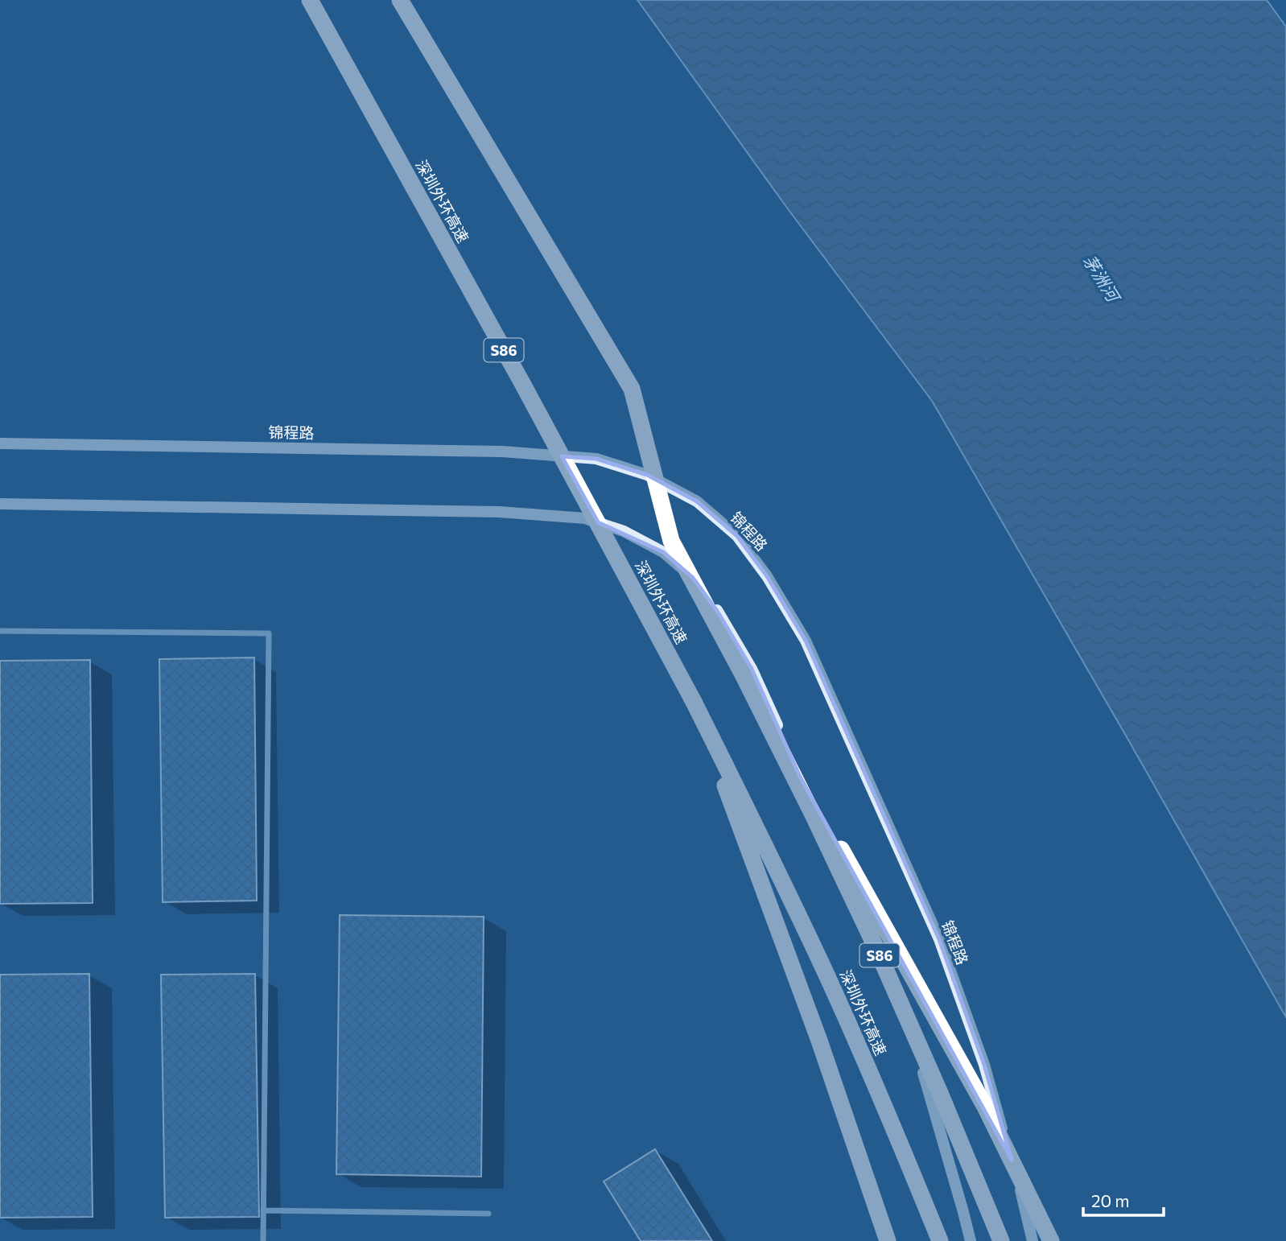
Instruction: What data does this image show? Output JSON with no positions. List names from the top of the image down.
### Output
{
  "streets": {
    "highway": ["深圳外环高速", "S86"],
    "main road": ["锦程路"]
  },
  "water": ["茅洲河"],
  "scale_bar": "20 m"
}
